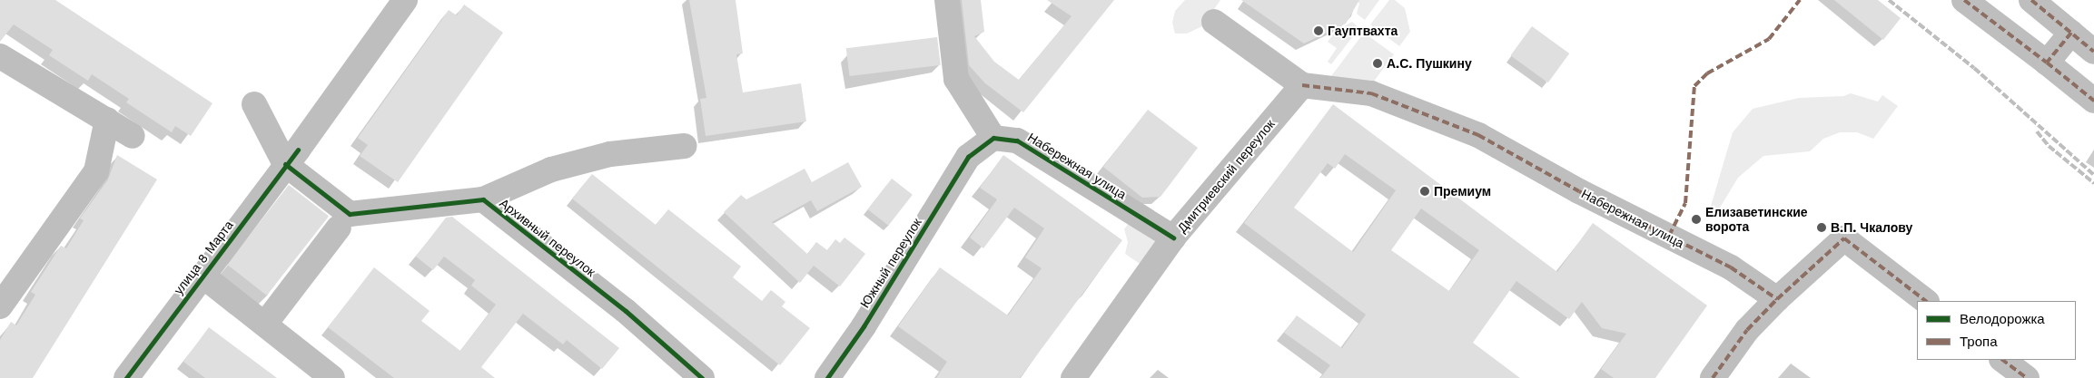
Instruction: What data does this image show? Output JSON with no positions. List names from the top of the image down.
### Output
{
  "streets": {
    "street": [
      "Набережная улица",
      "Дмитриевский переулок",
      "Архивный переулок",
      "улица 8 Марта",
      "Южный переулок"
    ]
  },
  "crossings": [
    ["Набережная улица", "Дмитриевский переулок"],
    ["Набережная улица", "Южный переулок"],
    ["Архивный переулок", "улица 8 Марта"]
  ],
  "places": [
    "Гауптвахта",
    "А.С. Пушкину",
    "Премиум",
    "Елизаветинские ворота",
    "В.П. Чкалову"
  ],
  "legend": ["Велодорожка", "Тропа"]
}
